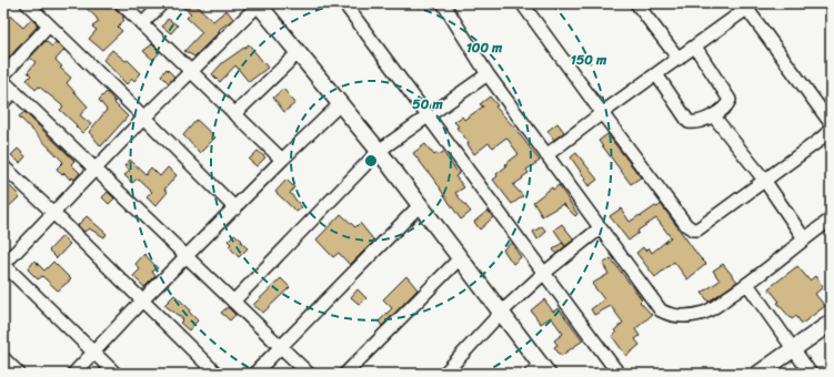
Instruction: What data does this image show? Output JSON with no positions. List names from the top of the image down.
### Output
{
  "rings": ["100 m", "150 m", "50 m"]
}
